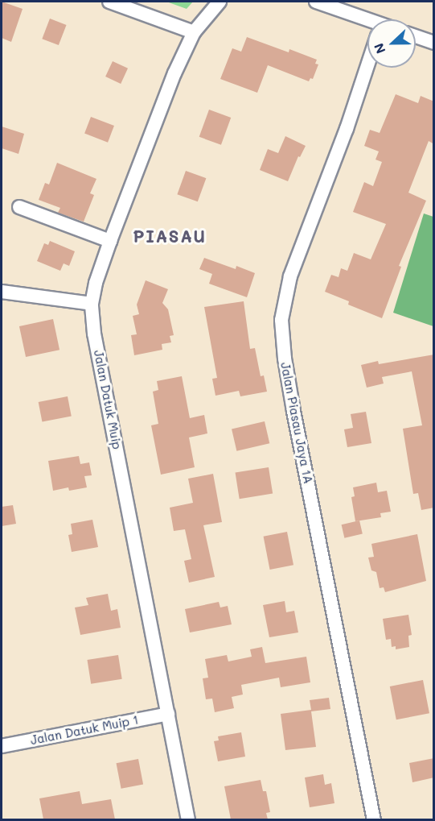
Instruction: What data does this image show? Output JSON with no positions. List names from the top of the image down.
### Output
{
  "streets": {
    "street": ["Jalan Datuk Muip", "Jalan Piasau Jaya 1A", "Jalan Datuk Muip 1"]
  },
  "crossings": [
    ["Jalan Datuk Muip", "Jalan Datuk Muip 1"]
  ],
  "districts": ["PIASAU"],
  "north": "left"
}
